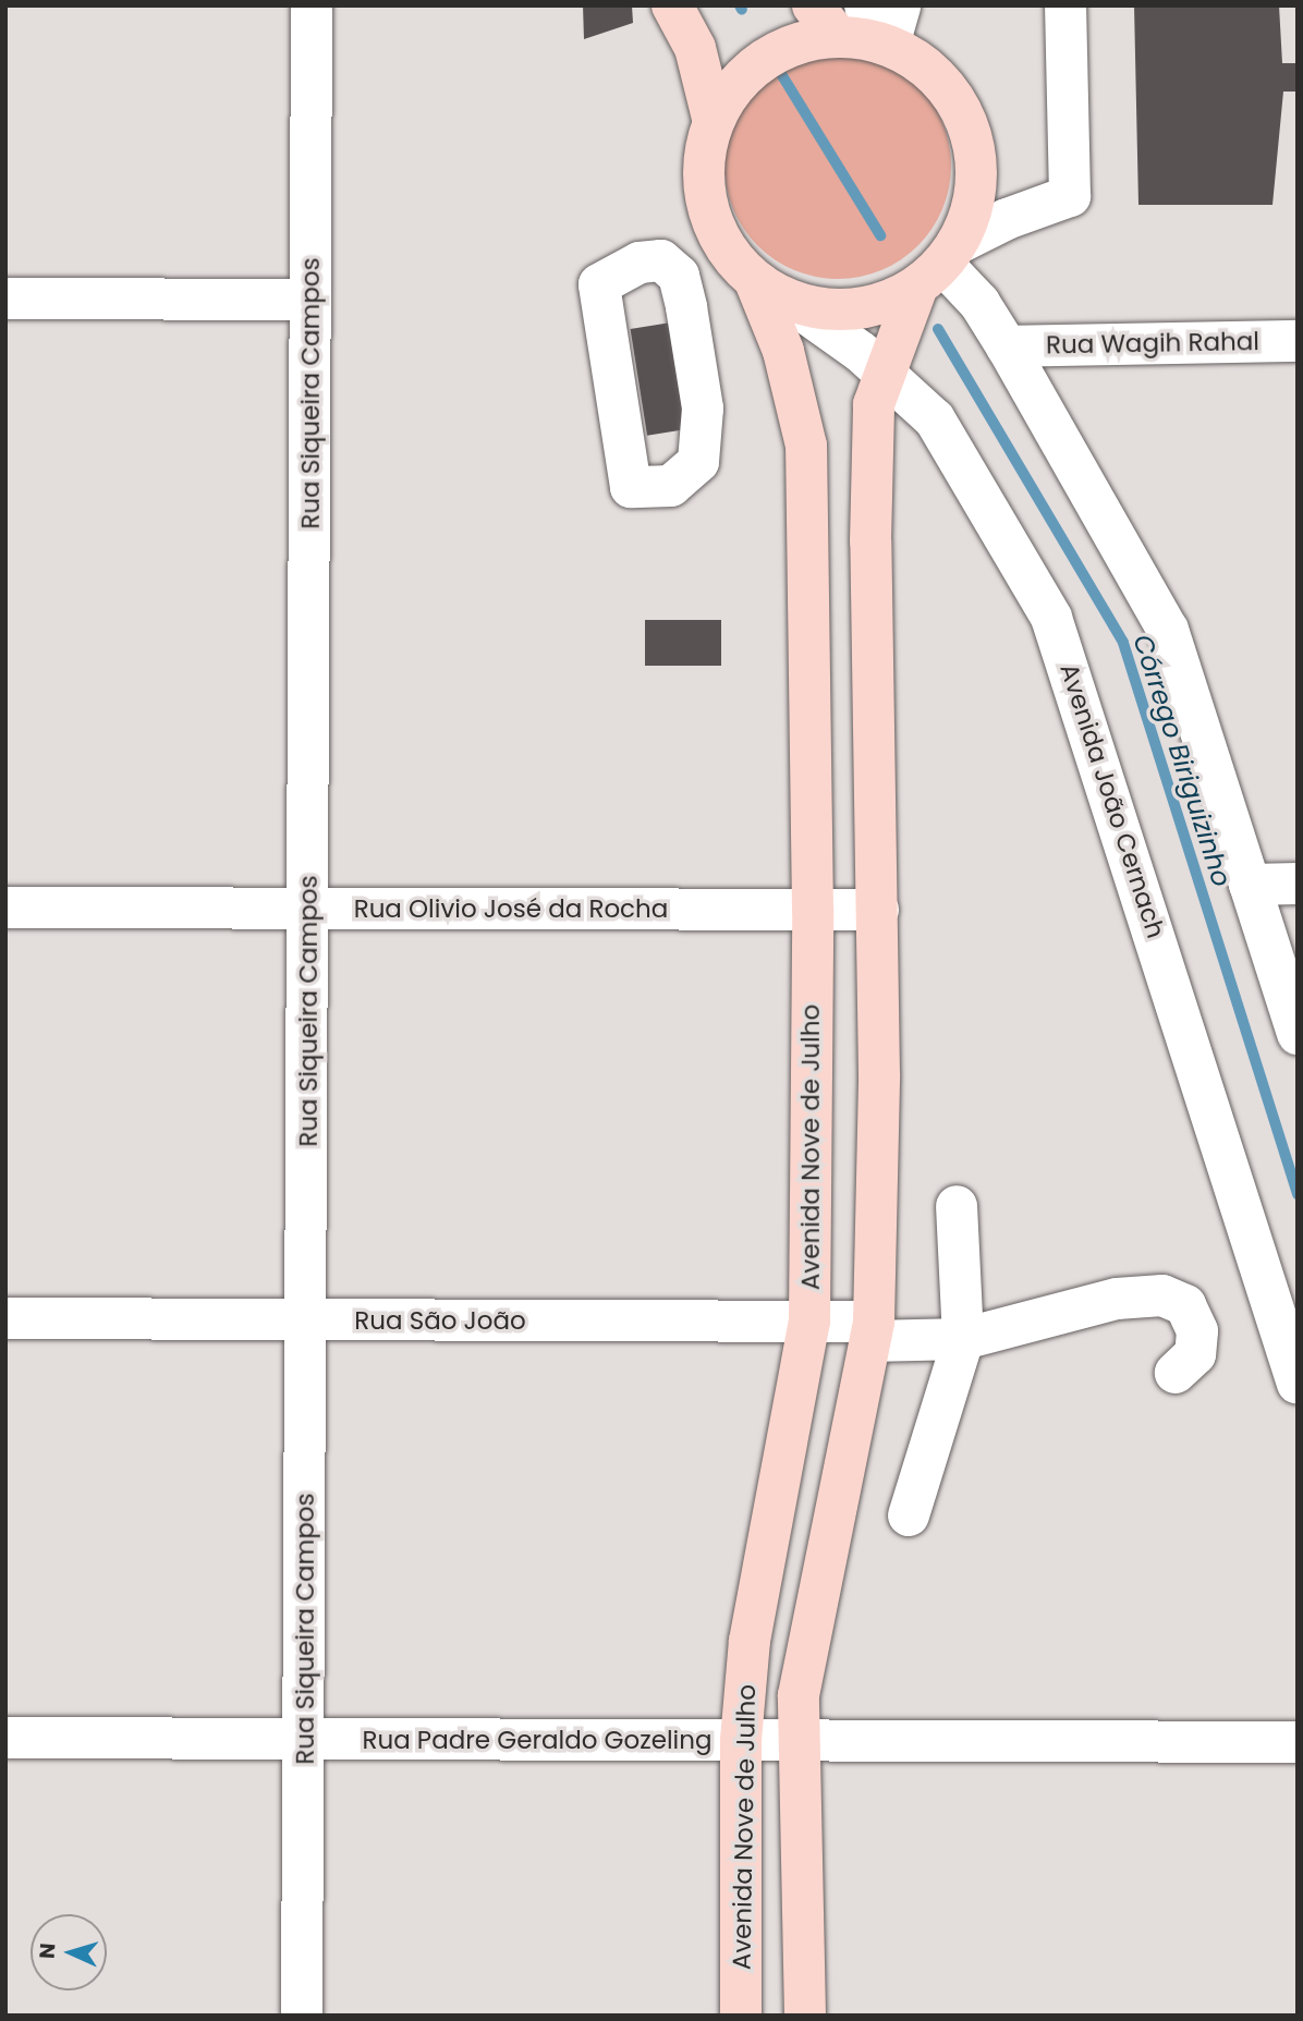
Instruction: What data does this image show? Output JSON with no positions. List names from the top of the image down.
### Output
{
  "streets": {
    "main road": ["Avenida Nove de Julho"],
    "street": [
      "Rua Wagih Rahal",
      "Rua Siqueira Campos",
      "Avenida João Cernach",
      "Rua Olivio José da Rocha",
      "Rua São João",
      "Rua Padre Geraldo Gozeling"
    ]
  },
  "crossings": [
    ["Rua Siqueira Campos", "Rua Olivio José da Rocha"],
    ["Rua Siqueira Campos", "Rua São João"],
    ["Rua Siqueira Campos", "Rua Padre Geraldo Gozeling"],
    ["Avenida João Cernach", "Avenida Nove de Julho"],
    ["Rua Olivio José da Rocha", "Avenida Nove de Julho"],
    ["Avenida Nove de Julho", "Rua São João"],
    ["Avenida Nove de Julho", "Rua Padre Geraldo Gozeling"]
  ],
  "water": ["Córrego Biriguizinho"],
  "north": "left"
}
